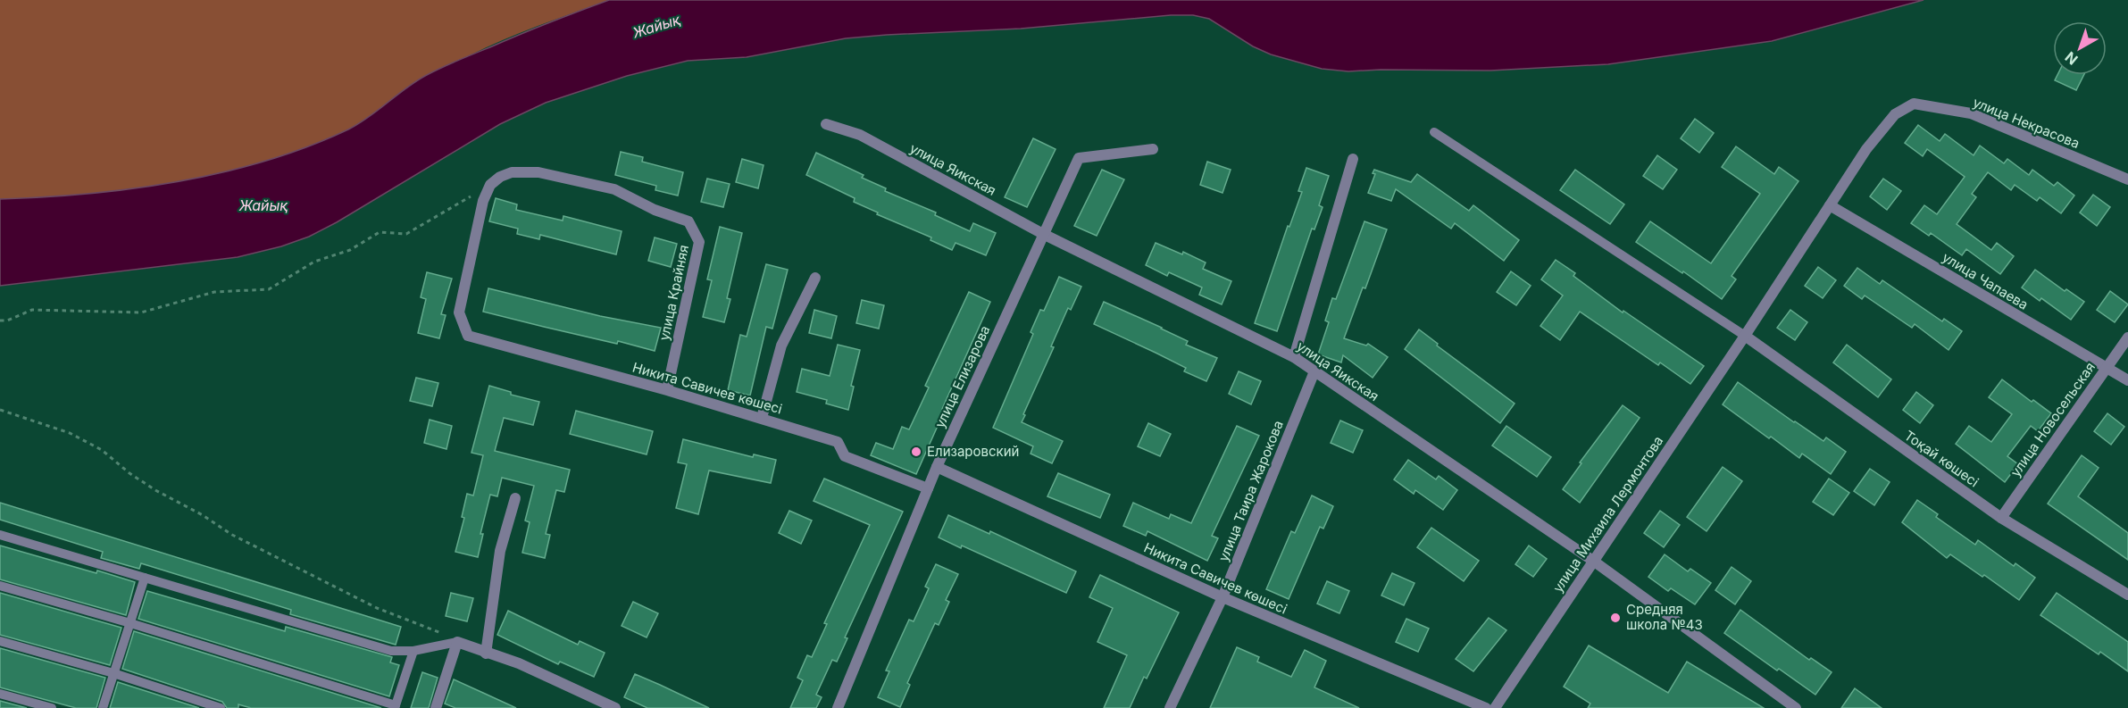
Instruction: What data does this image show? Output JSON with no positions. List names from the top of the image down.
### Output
{
  "streets": {
    "street": [
      "улица Некрасова",
      "улица Яикская",
      "улица Чапаева",
      "улица Крайняя",
      "улица Елизарова",
      "Никита Савичев көшесі",
      "улица Новосельская",
      "Тоқай көшесі",
      "улица Таира Жарокова",
      "улица Михаила Лермонтова"
    ]
  },
  "crossings": [
    ["улица Некрасова", "улица Чапаева"],
    ["улица Некрасова", "улица Михаила Лермонтова"],
    ["улица Яикская", "улица Елизарова"],
    ["улица Яикская", "улица Таира Жарокова"],
    ["улица Яикская", "улица Михаила Лермонтова"],
    ["улица Чапаева", "улица Новосельская"],
    ["улица Чапаева", "улица Михаила Лермонтова"],
    ["улица Крайняя", "Никита Савичев көшесі"],
    ["улица Елизарова", "Никита Савичев көшесі"],
    ["Никита Савичев көшесі", "улица Таира Жарокова"],
    ["улица Новосельская", "Тоқай көшесі"],
    ["Тоқай көшесі", "улица Михаила Лермонтова"]
  ],
  "water": ["Жайық"],
  "places": ["Елизаровский", "Средняя школа №43"],
  "north": "bottom left"
}
